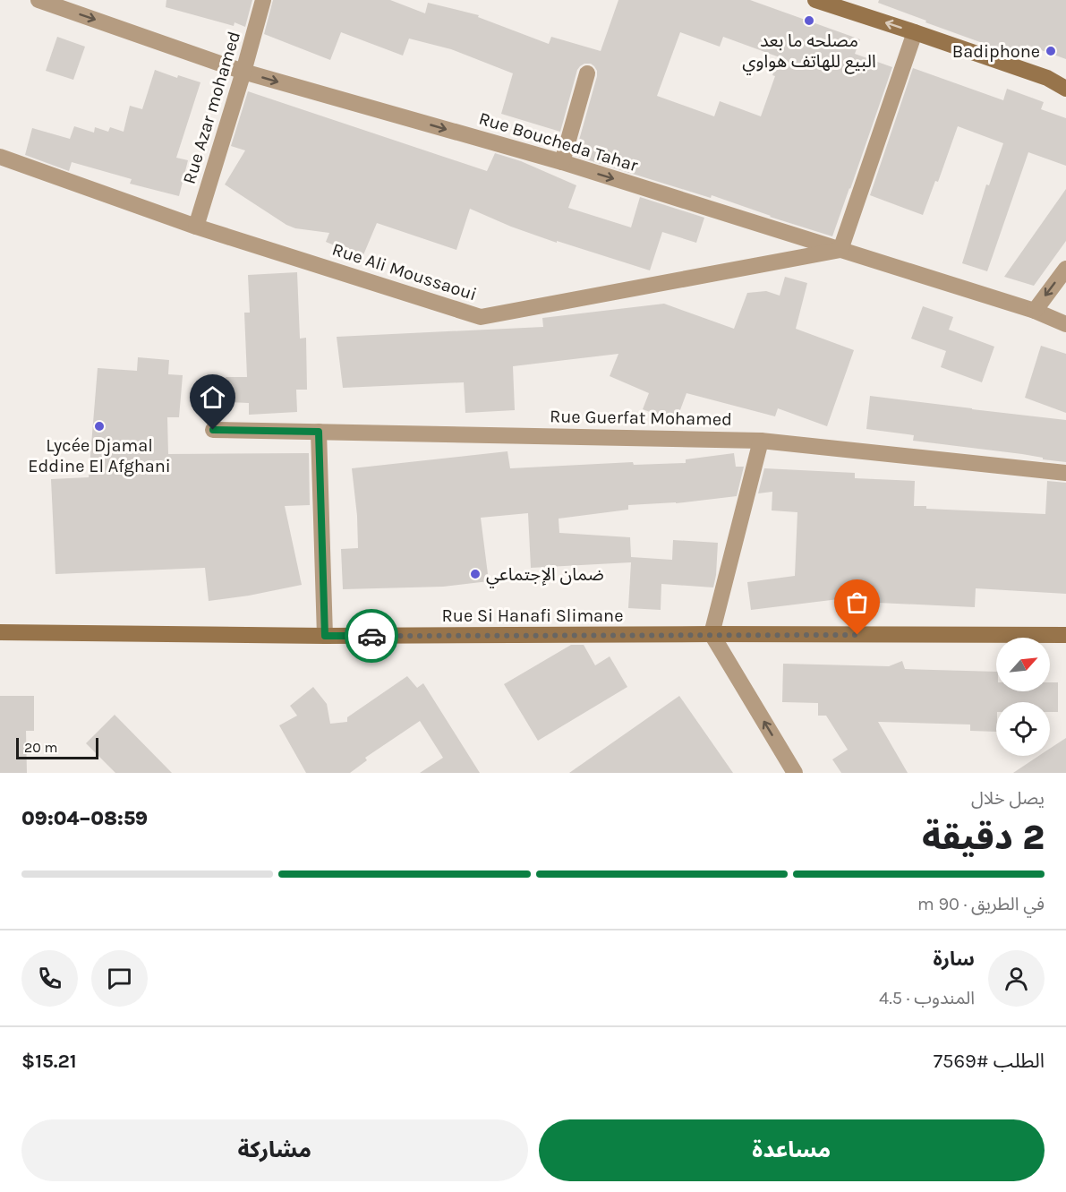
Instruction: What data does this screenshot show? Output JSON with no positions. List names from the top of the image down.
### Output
{
  "streets": {
    "street": [
      "Rue Azar mohamed",
      "Rue Boucheda Tahar",
      "Rue Ali Moussaoui",
      "Rue Guerfat Mohamed",
      "Rue Si Hanafi Slimane"
    ]
  },
  "crossings": [
    ["Rue Azar mohamed", "Rue Boucheda Tahar"],
    ["Rue Azar mohamed", "Rue Ali Moussaoui"],
    ["Rue Boucheda Tahar", "Rue Ali Moussaoui"]
  ],
  "one_way": ["Rue Boucheda Tahar"],
  "places": [
    "مصلحه ما بعد البيع للهاتف هواوي",
    "Badiphone",
    "Lycée Djamal Eddine El Afghani",
    "ضمان الإجتماعي"
  ],
  "scale_bar": "20 m",
  "north": "top right",
  "page": {
    "scale": "20 m",
    "heading": ["2 دقيقة", "يصل خلال", "08:59–09:04"],
    "panel": [
      "سارة",
      "المندوب · 4.5",
      "الطلب #7569",
      "$15.21"
    ],
    "bar": "في الطريق · 90 m",
    "buttons": ["مساعدة", "مشاركة"]
  }
}
